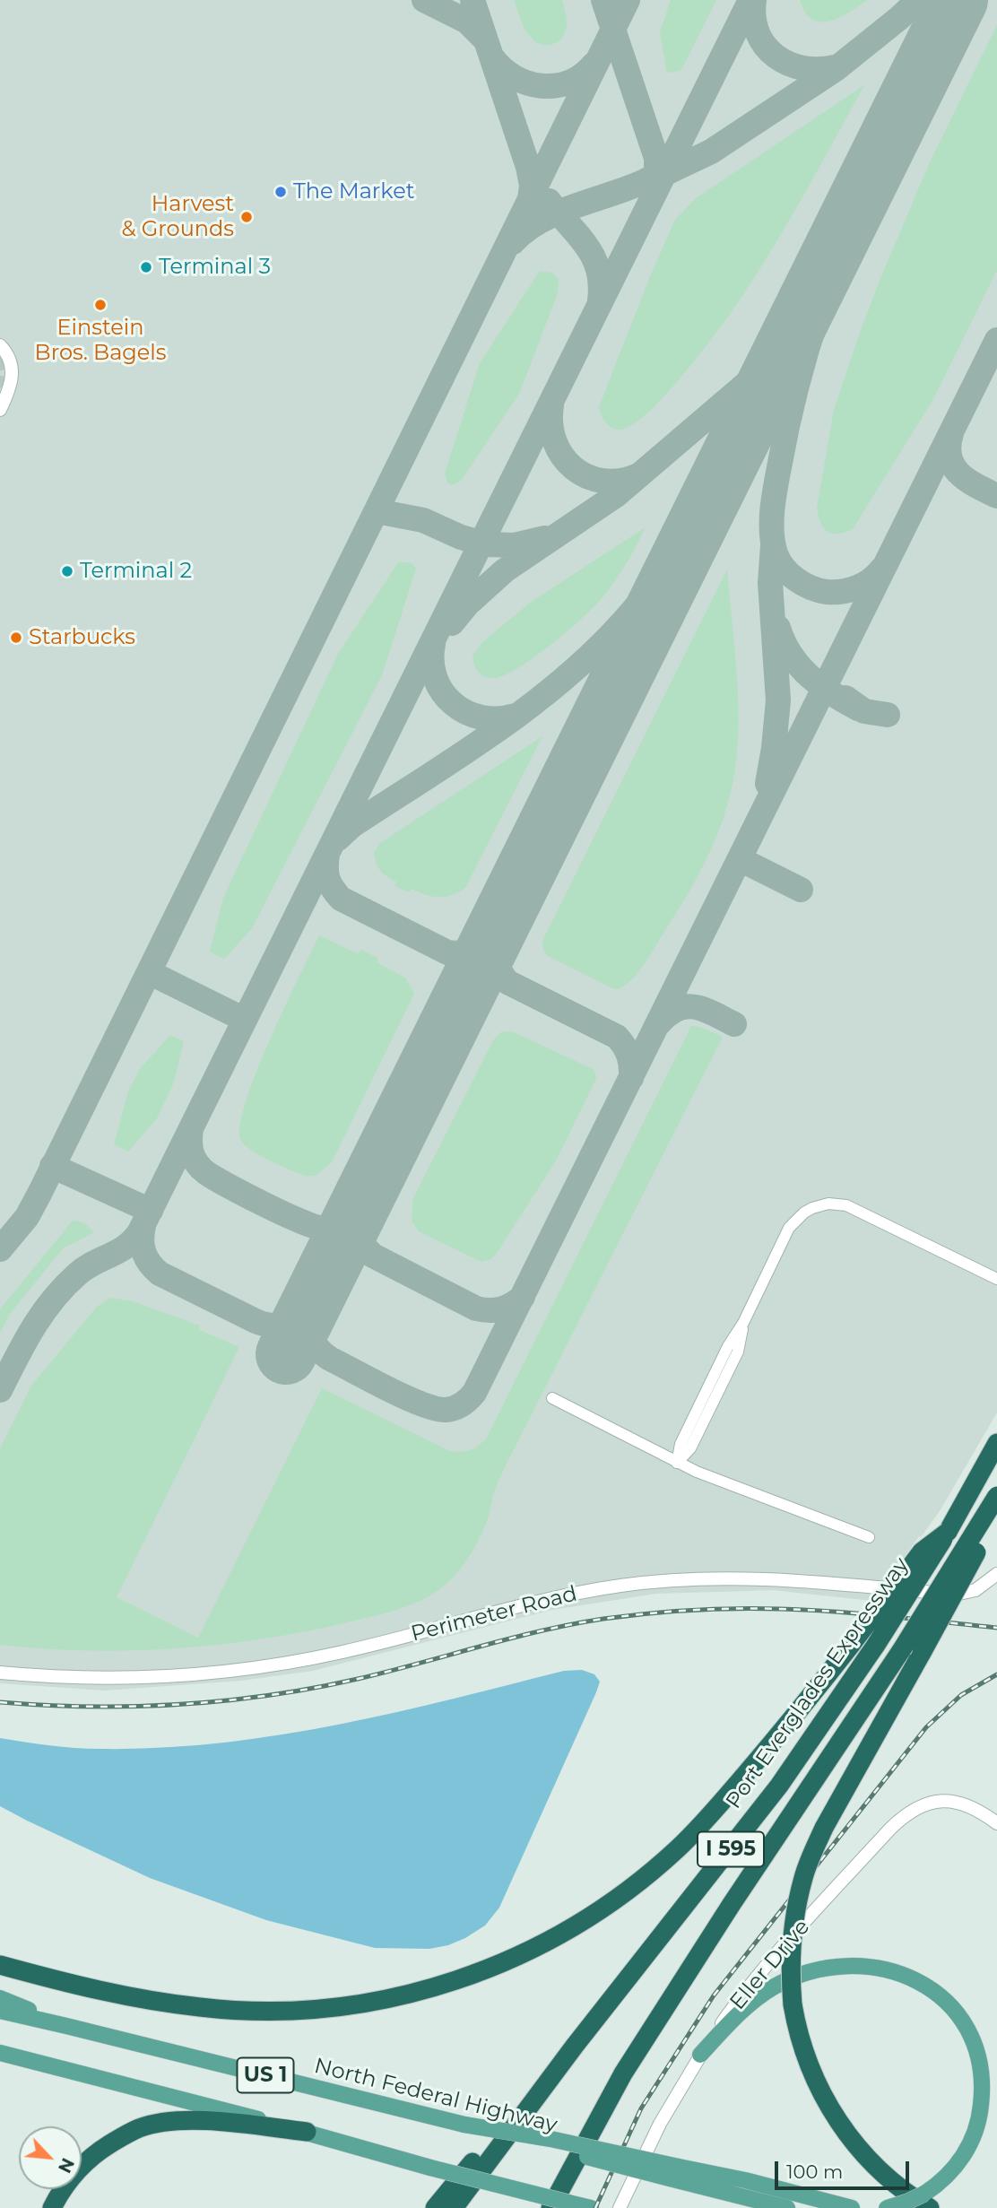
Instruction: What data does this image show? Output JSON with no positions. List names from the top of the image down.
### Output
{
  "streets": {
    "highway": ["Port Everglades Expressway", "I 595"],
    "main road": ["US 1", "North Federal Highway"],
    "street": ["Perimeter Road", "Eller Drive"]
  },
  "places": [
    "The Market",
    "Harvest & Grounds",
    "Terminal 3",
    "Einstein Bros. Bagels",
    "Terminal 2",
    "Starbucks"
  ],
  "scale_bar": "100 m",
  "north": "bottom right"
}
